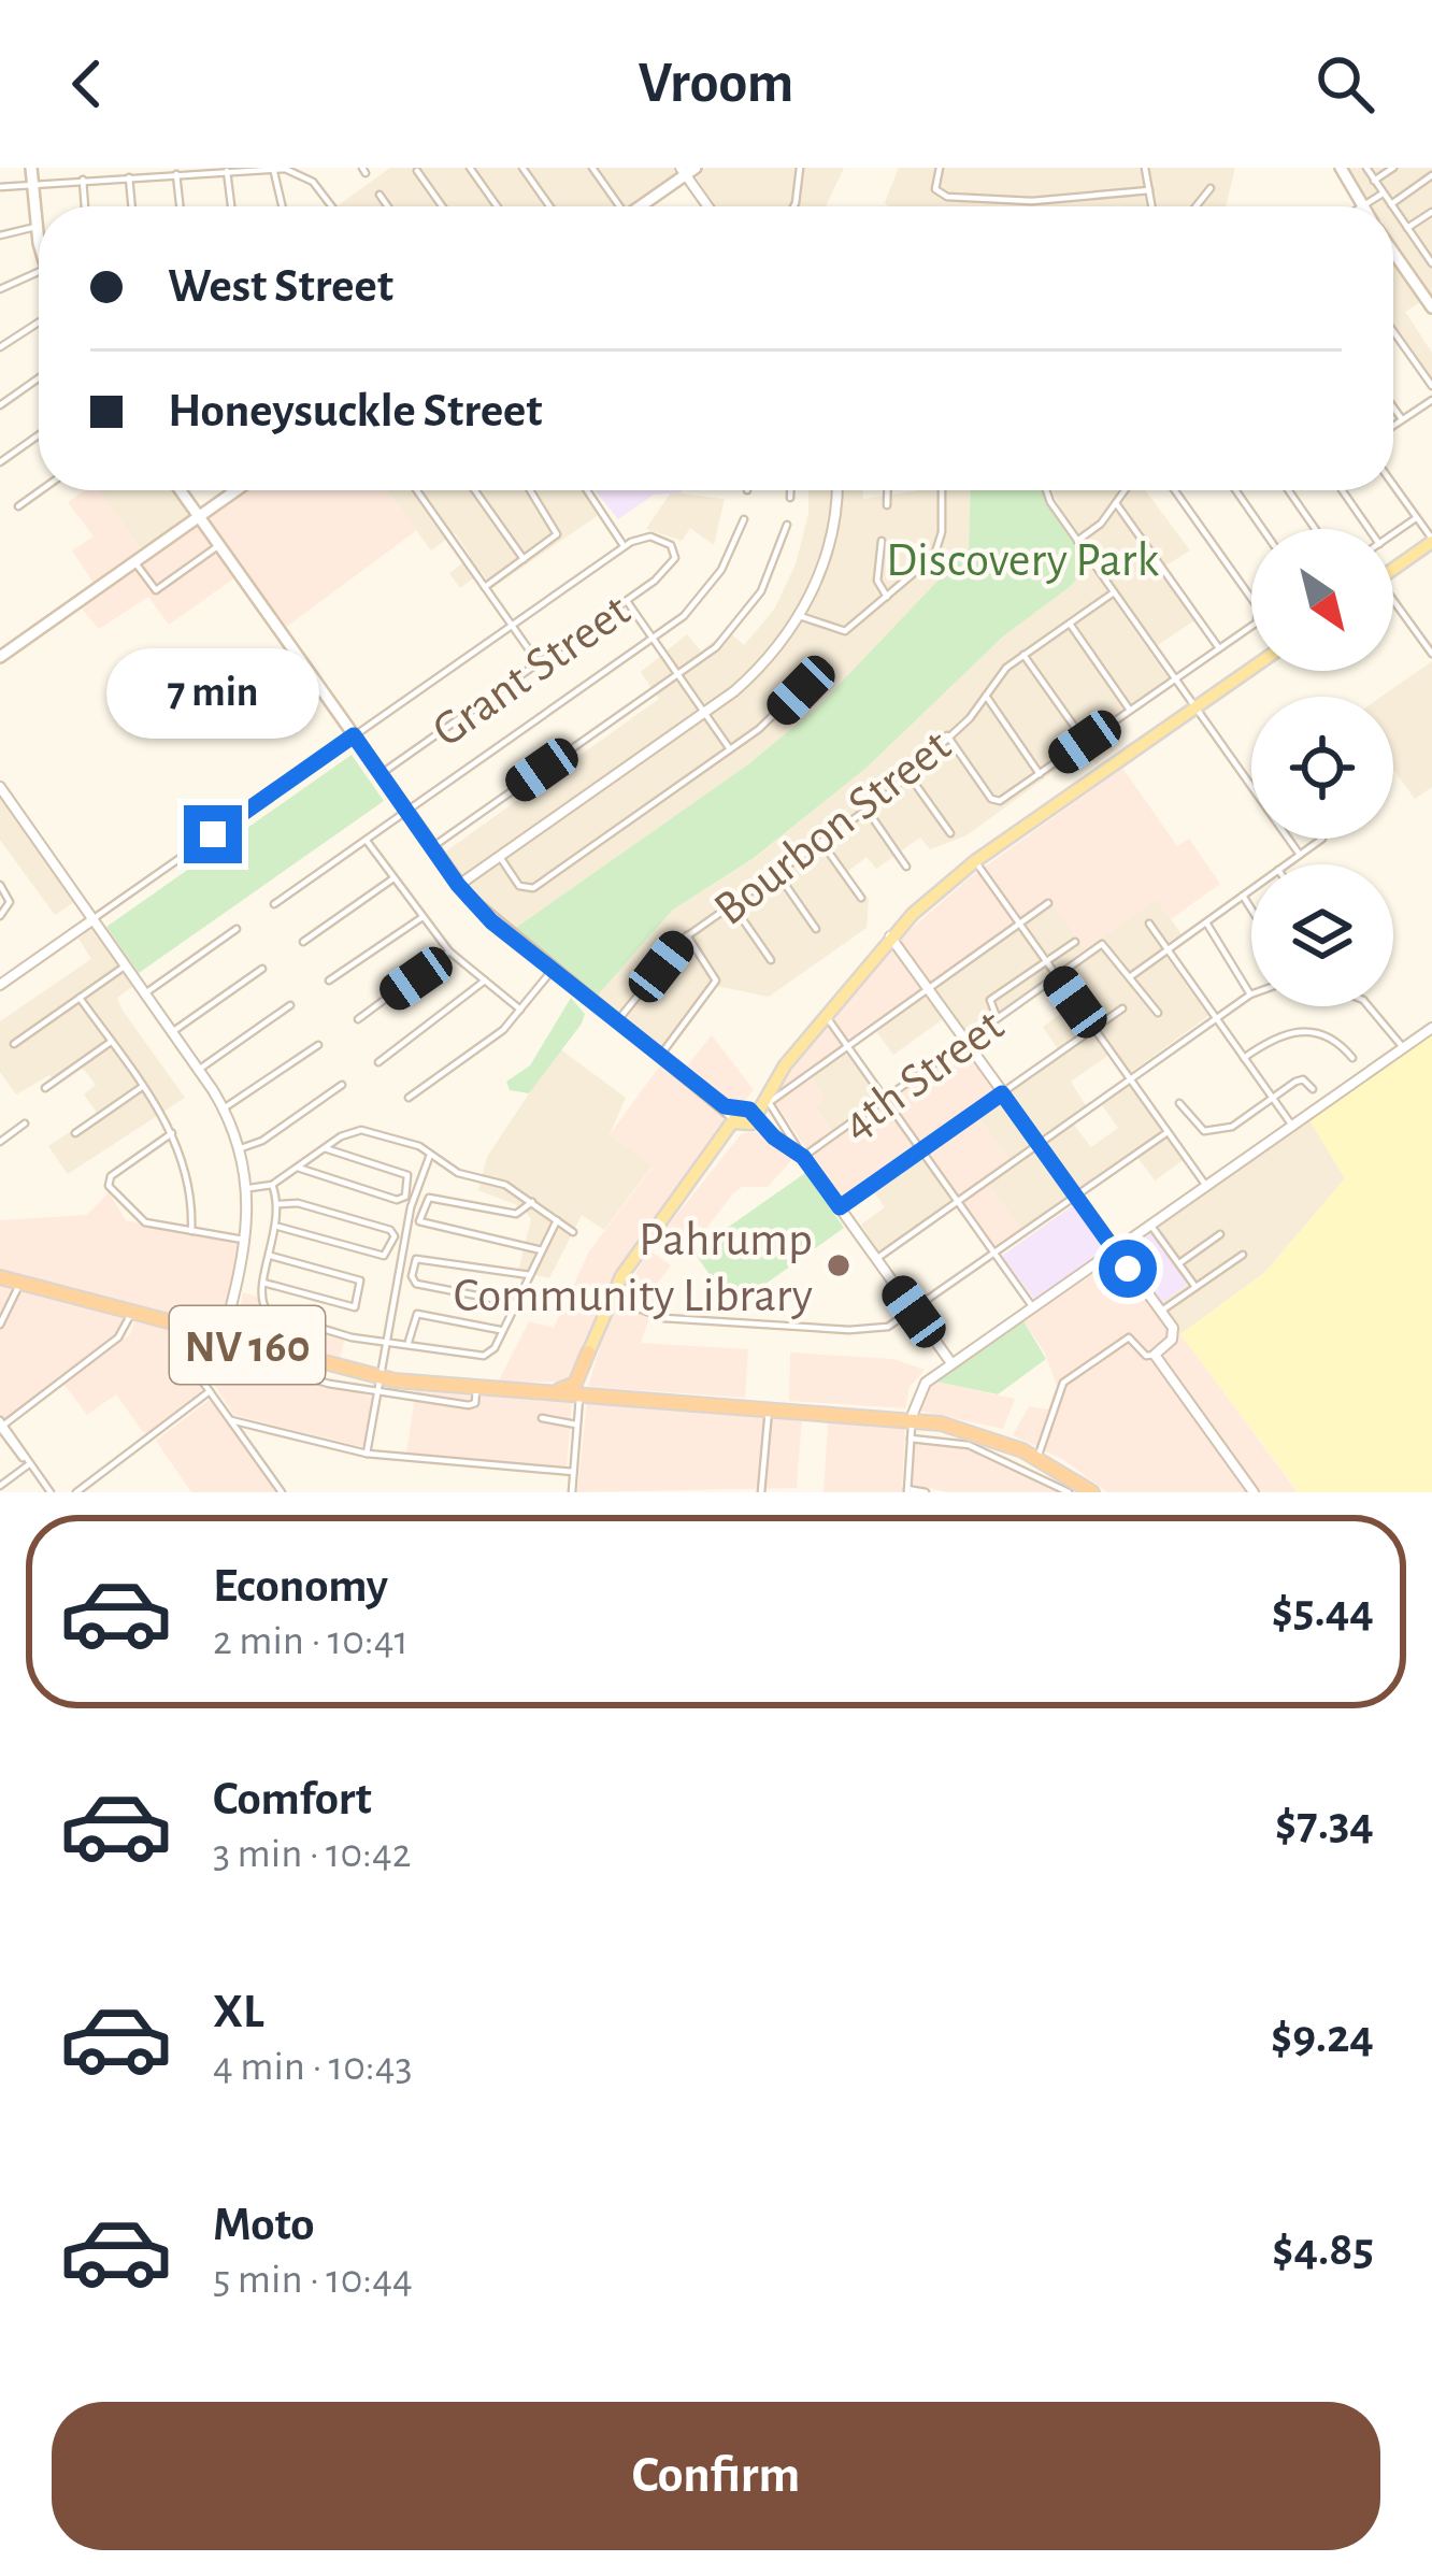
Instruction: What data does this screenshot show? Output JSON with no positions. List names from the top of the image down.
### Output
{
  "streets": {
    "highway": ["NV 160"],
    "street": ["Grant Street", "Bourbon Street", "4th Street"]
  },
  "parks": ["Discovery Park"],
  "places": ["Pahrump Community Library"],
  "north": "bottom right",
  "page": {
    "header": "Vroom",
    "banner": ["West Street", "Honeysuckle Street"],
    "bubble": "7 min",
    "list": [
      {
        "name": "Economy",
        "note": "2 min · 10:41",
        "value": "$5.44"
      },
      {
        "name": "Comfort",
        "note": "3 min · 10:42",
        "value": "$7.34"
      },
      {
        "name": "XL",
        "note": "4 min · 10:43",
        "value": "$9.24"
      },
      {
        "name": "Moto",
        "note": "5 min · 10:44",
        "value": "$4.85"
      }
    ],
    "buttons": "Confirm"
  }
}
